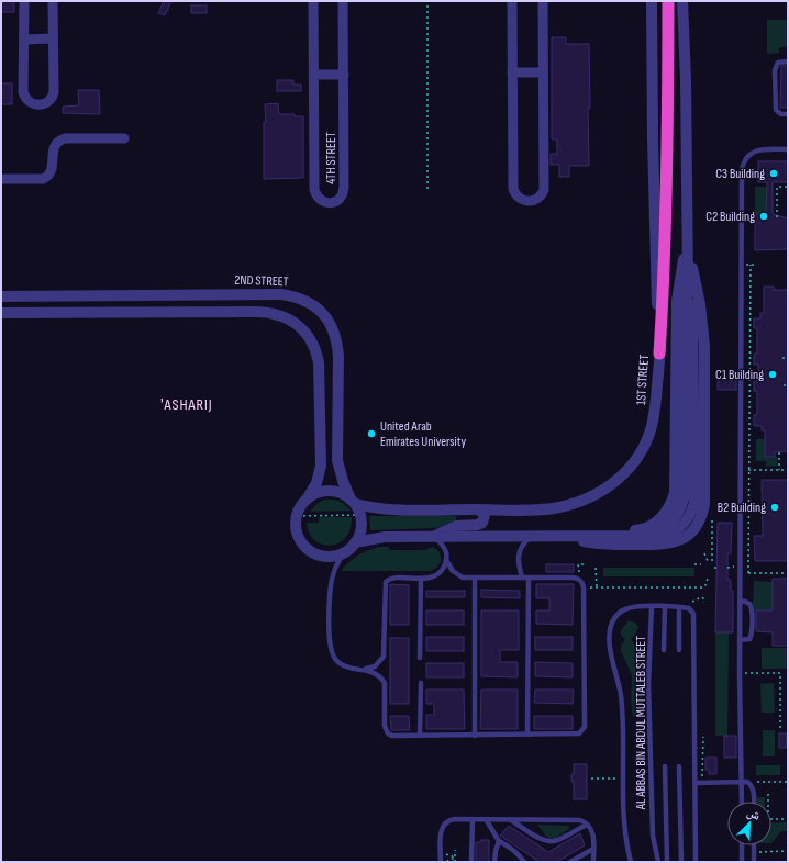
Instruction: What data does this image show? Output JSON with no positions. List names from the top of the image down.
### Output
{
  "streets": {
    "street": ["4TH STREET", "2ND STREET", "1ST STREET"],
    "lane": ["AL ABBAS BIN ABDUL MUTTALEB STREET"]
  },
  "crossings": [
    ["2ND STREET", "1ST STREET"]
  ],
  "districts": ["'ASHARIJ"],
  "places": [
    "C3 Building",
    "C2 Building",
    "C1 Building",
    "United Arab Emirates University",
    "B2 Building"
  ],
  "north": "top right"
}
